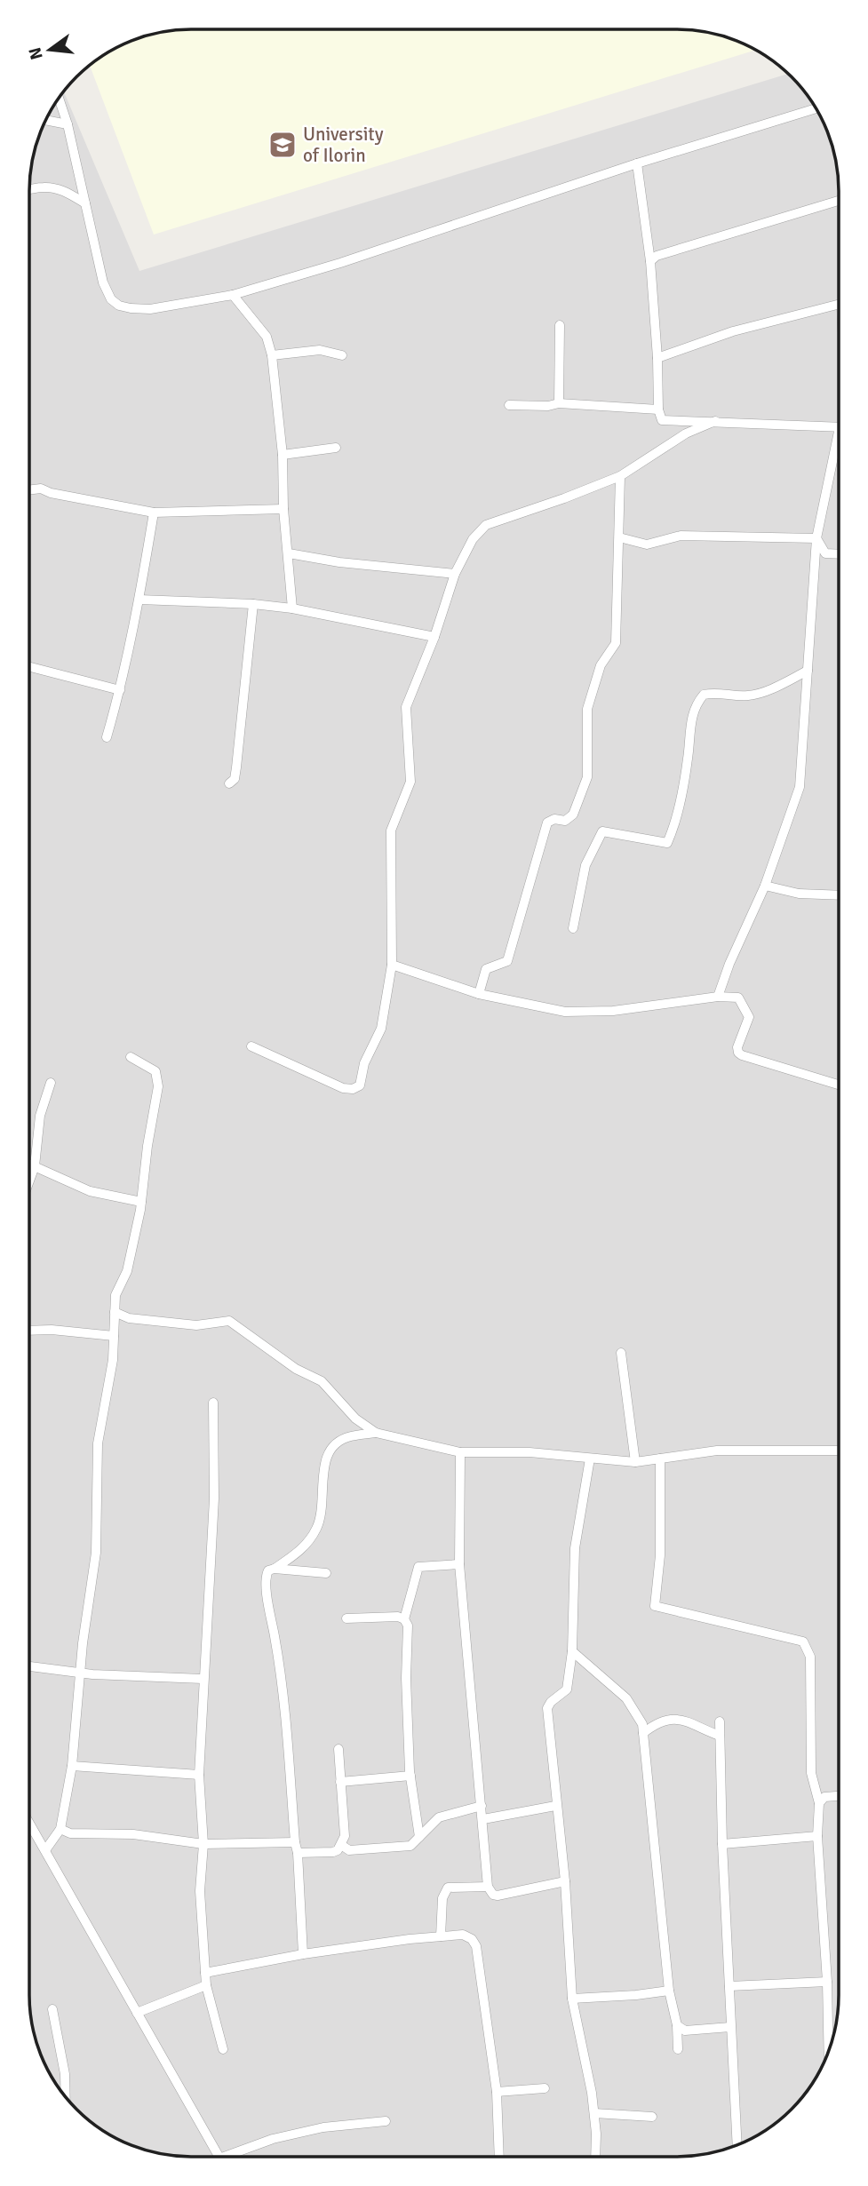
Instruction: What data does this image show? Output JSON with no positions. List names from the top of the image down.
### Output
{
  "places": {
    "school or university": ["University of Ilorin"]
  },
  "north": "left"
}
